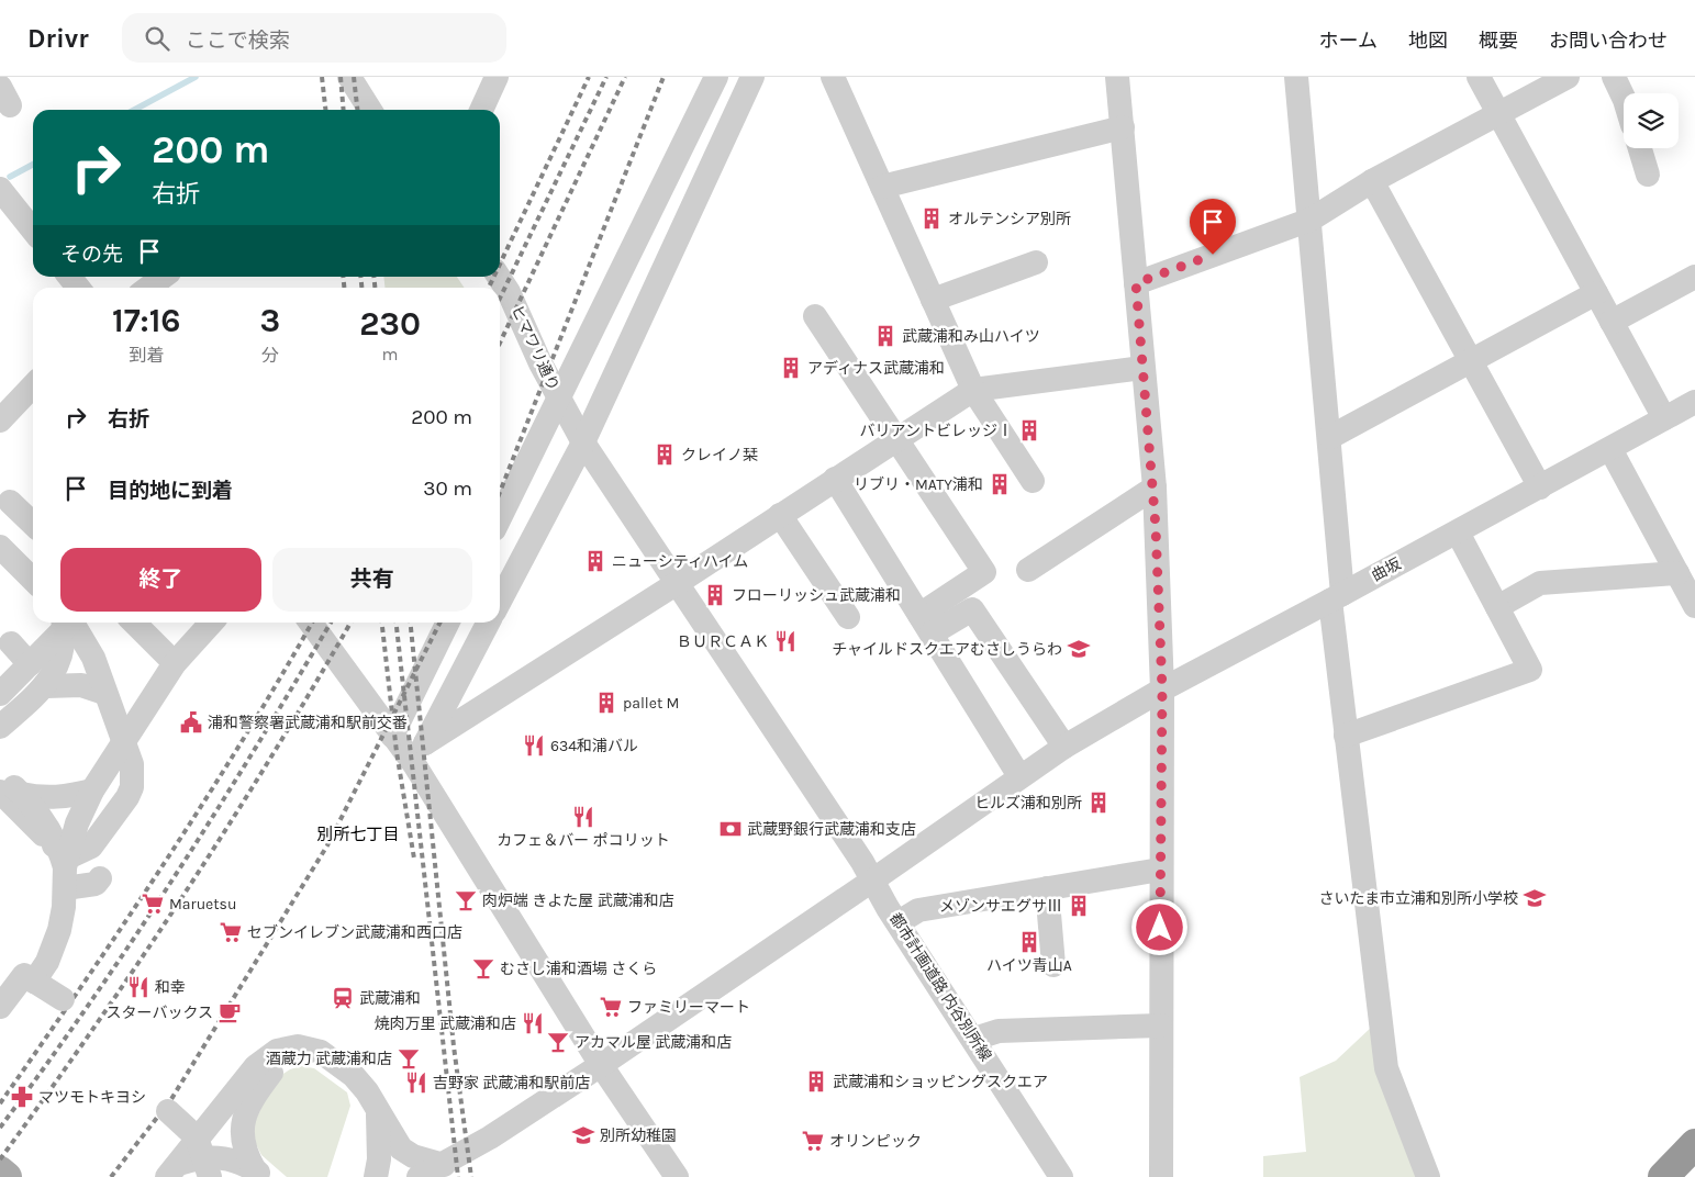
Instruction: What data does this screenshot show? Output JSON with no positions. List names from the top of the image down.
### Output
{
  "streets": {
    "street": ["ヒマワリ通り", "曲坂", "都市計画道路 内谷別所線"]
  },
  "crossings": [
    ["ヒマワリ通り", "都市計画道路 内谷別所線"],
    ["曲坂", "都市計画道路 内谷別所線"]
  ],
  "districts": ["別所七丁目"],
  "places": {
    "building": [
      "オルテンシア別所",
      "武蔵浦和み山ハイツ",
      "アディナス武蔵浦和",
      "バリアントビレッジⅠ",
      "クレイノ栞",
      "リブリ・MATY浦和",
      "ニューシティハイム",
      "フローリッシュ武蔵浦和",
      "pallet M",
      "ヒルズ浦和別所",
      "メゾンサエグサⅢ",
      "ハイツ青山A",
      "武蔵浦和ショッピングスクエア"
    ],
    "restaurant": [
      "ＢＵＲＣＡＫ",
      "634和浦バル",
      "カフェ＆バー ポコリット",
      "和幸",
      "焼肉万里 武蔵浦和店",
      "吉野家 武蔵浦和駅前店"
    ],
    "school or university": ["チャイルドスクエアむさしうらわ", "さいたま市立浦和別所小学校", "別所幼稚園"],
    "public building": ["浦和警察署武蔵浦和駅前交番"],
    "bank": ["武蔵野銀行武蔵浦和支店"],
    "bar": [
      "肉炉端 きよた屋 武蔵浦和店",
      "むさし浦和酒場 さくら",
      "アカマル屋 武蔵浦和店",
      "酒蔵力 武蔵浦和店"
    ],
    "supermarket": [
      "Maruetsu",
      "セブンイレブン武蔵浦和西口店",
      "ファミリーマート",
      "オリンピック"
    ],
    "station": ["武蔵浦和"],
    "cafe": ["スターバックス"],
    "pharmacy": ["マツモトキヨシ"]
  },
  "page": {
    "header": "Drivr",
    "search": "ここで検索",
    "nav": [
      "ホーム",
      "地図",
      "概要",
      "お問い合わせ"
    ],
    "turn": ["200 m", "右折"],
    "then": "その先",
    "eta": [
      "17:16",
      "到着",
      "3",
      "分",
      "230",
      "m"
    ],
    "list": [
      {
        "name": "右折",
        "value": "200 m"
      },
      {
        "name": "目的地に到着",
        "value": "30 m"
      }
    ],
    "buttons": ["終了", "共有"]
  }
}
